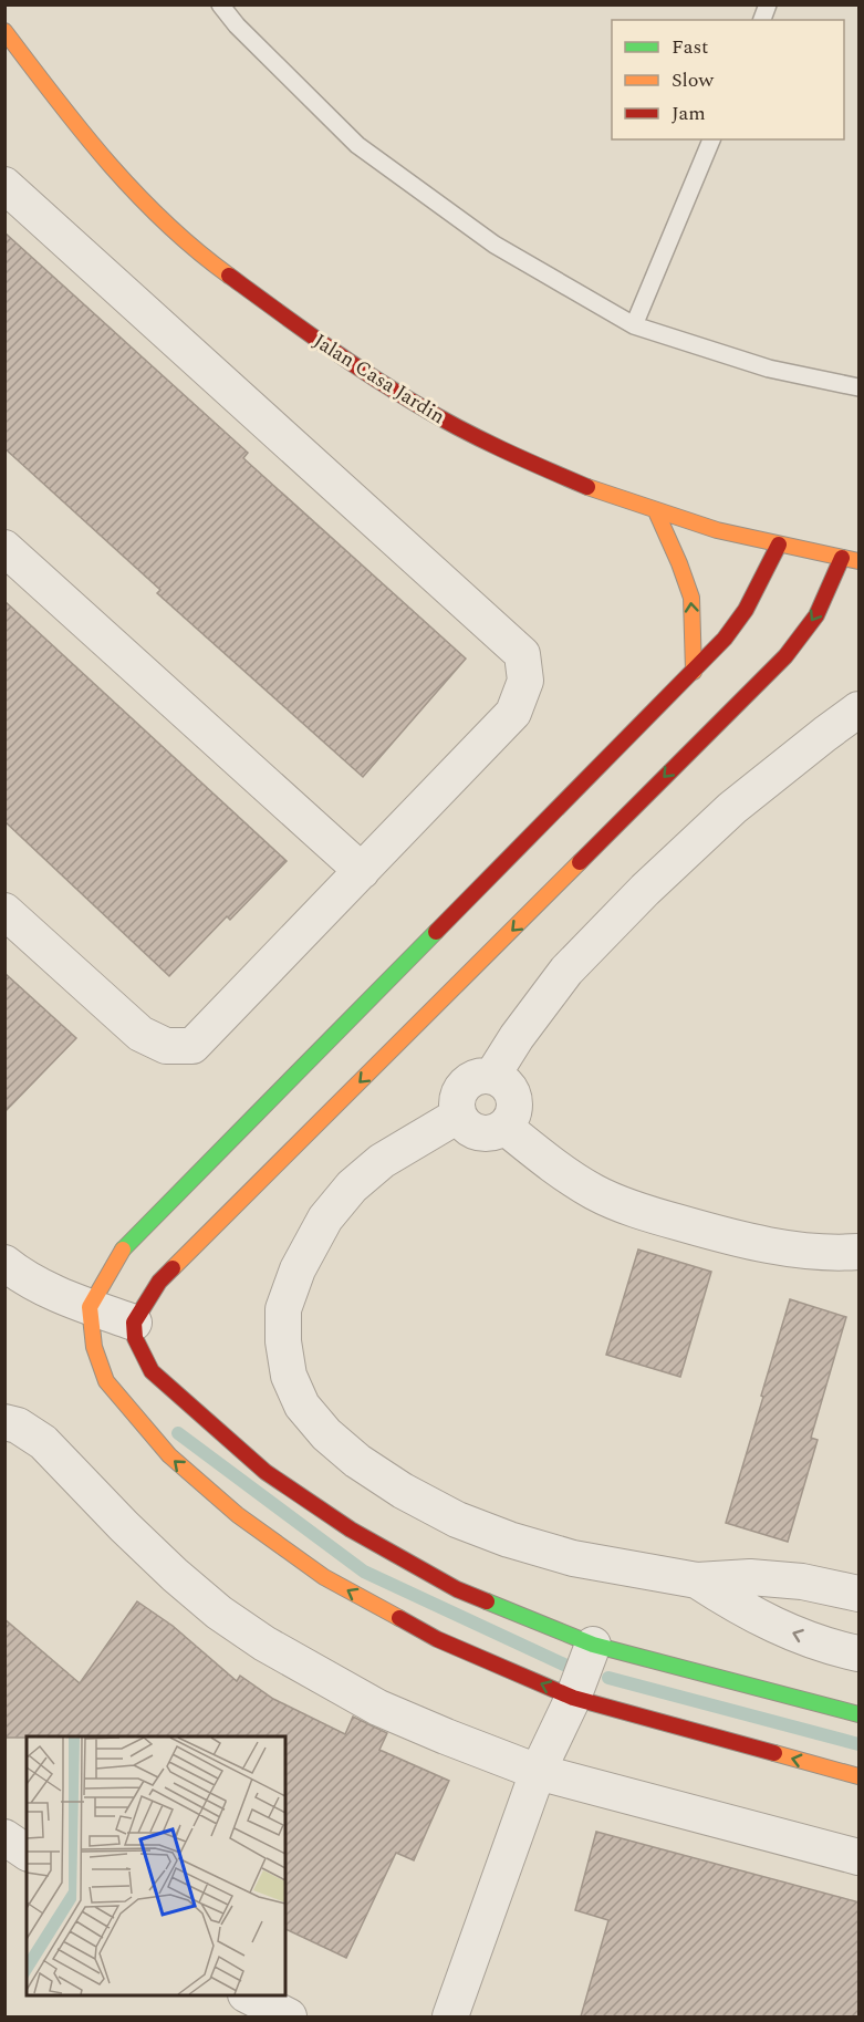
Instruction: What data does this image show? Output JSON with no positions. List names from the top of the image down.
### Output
{
  "streets": {
    "street": ["Jalan Casa Jardin"]
  },
  "legend": ["Fast", "Slow", "Jam"]
}
